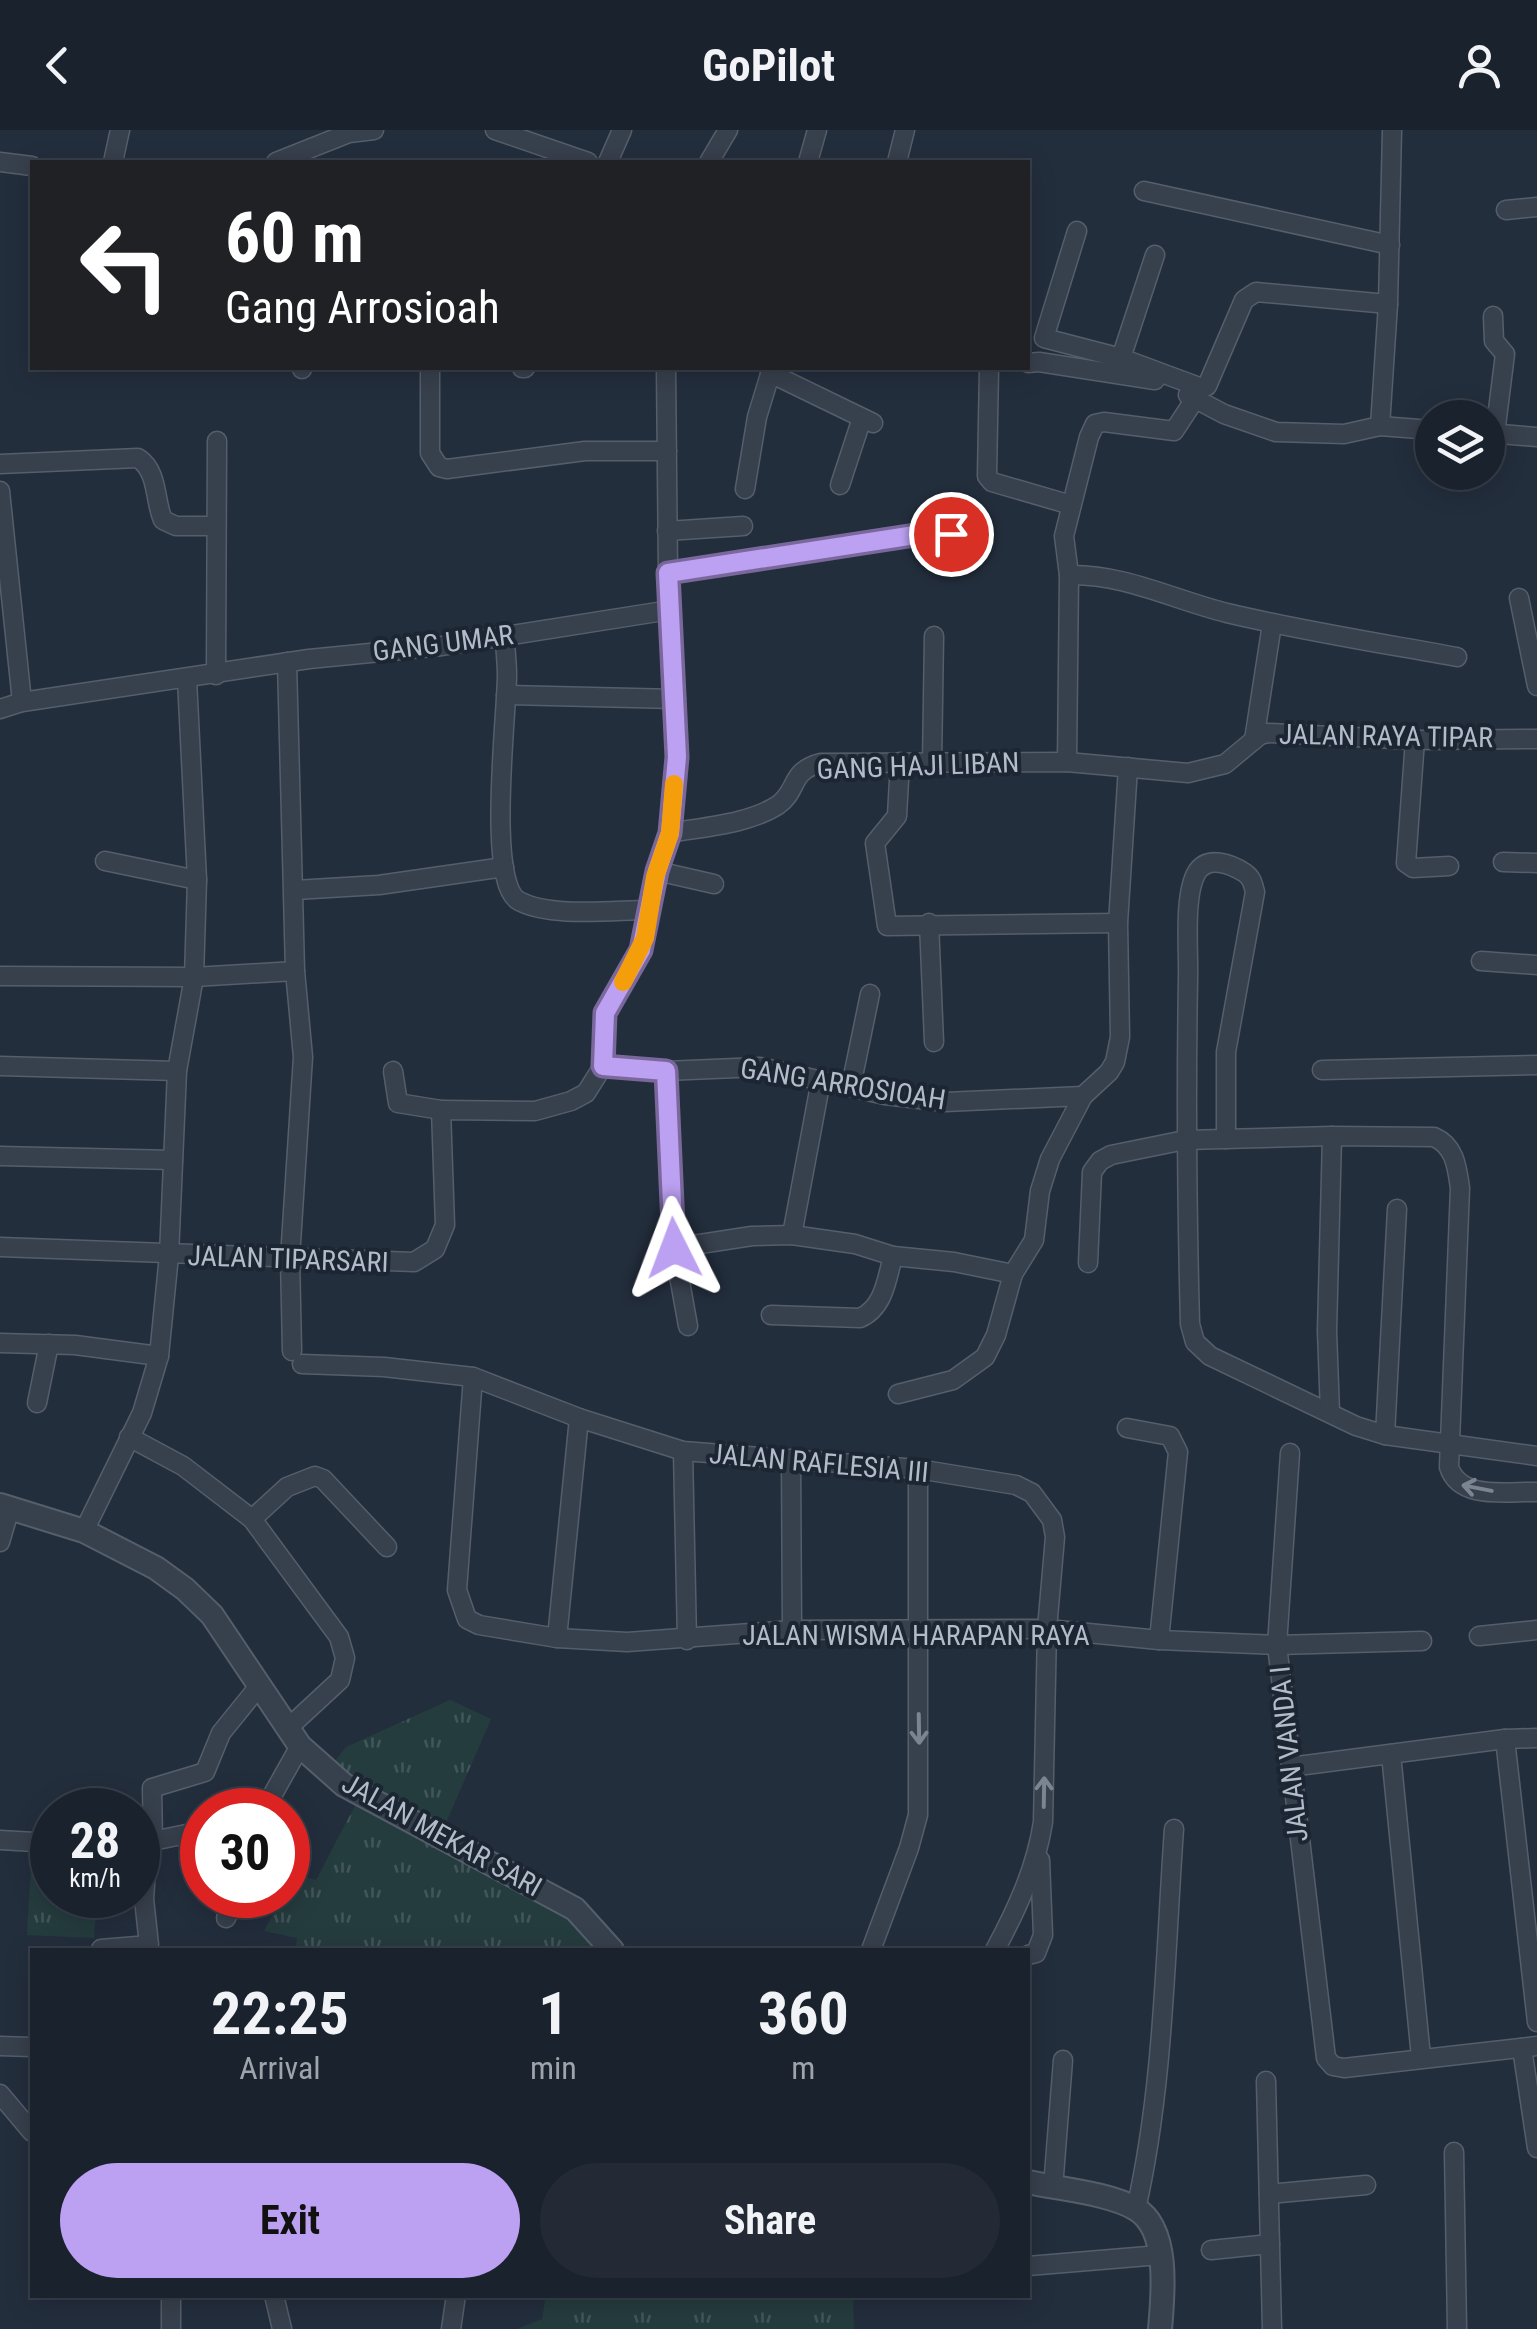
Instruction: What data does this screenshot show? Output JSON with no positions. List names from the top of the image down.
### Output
{
  "streets": {
    "street": [
      "GANG UMAR",
      "JALAN RAYA TIPAR",
      "GANG HAJI LIBAN",
      "GANG ARROSIOAH",
      "JALAN TIPARSARI",
      "JALAN RAFLESIA III",
      "JALAN WISMA HARAPAN RAYA",
      "JALAN VANDA I",
      "JALAN MEKAR SARI"
    ]
  },
  "crossings": [
    ["JALAN RAYA TIPAR", "GANG HAJI LIBAN"],
    ["JALAN TIPARSARI", "JALAN RAFLESIA III"],
    ["JALAN RAFLESIA III", "JALAN WISMA HARAPAN RAYA"],
    ["JALAN WISMA HARAPAN RAYA", "JALAN VANDA I"]
  ],
  "page": {
    "header": "GoPilot",
    "turn": ["60 m", "Gang Arrosioah"],
    "speed": "28 km/h",
    "limit": "30",
    "eta": [
      "22:25",
      "Arrival",
      "1",
      "min",
      "360",
      "m"
    ],
    "buttons": ["Exit", "Share"]
  }
}
